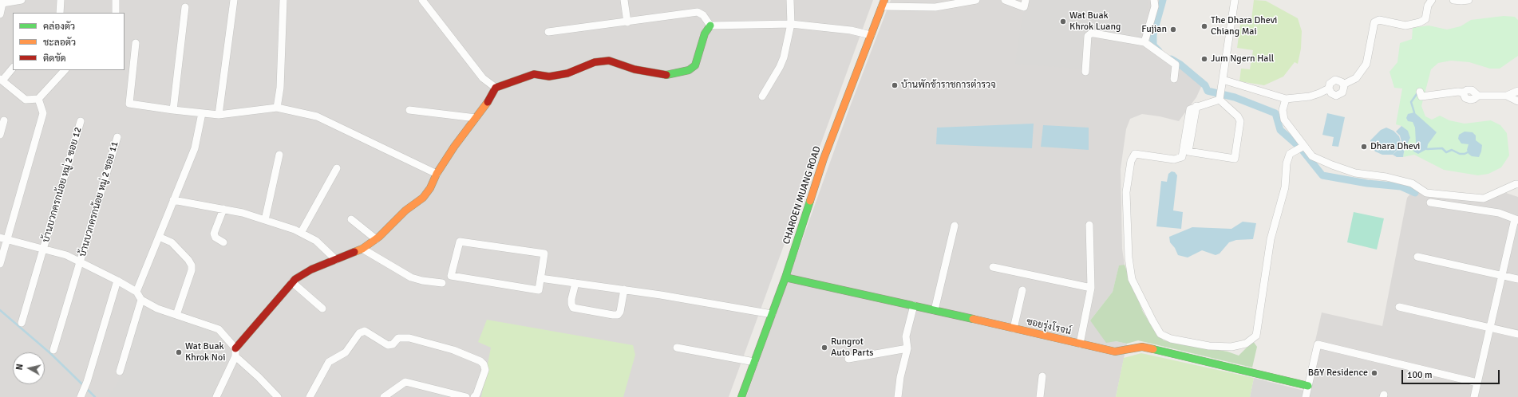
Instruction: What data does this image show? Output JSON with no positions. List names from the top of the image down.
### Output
{
  "streets": {
    "street": [
      "บ้านบวกครกน้อย หมู่ 2 ซอย 12",
      "CHAROEN MUANG ROAD",
      "บ้านบวกครกน้อย หมู่ 2 ซอย 11",
      "ซอยรุ่งโรจน์"
    ]
  },
  "crossings": [
    ["CHAROEN MUANG ROAD", "ซอยรุ่งโรจน์"]
  ],
  "places": [
    "Wat Buak Khrok Luang",
    "The Dhara Dhevi Chiang Mai",
    "Fujian",
    "Jum Ngern Hall",
    "บ้านพักข้าราชการตำรวจ",
    "Dhara Dhevi",
    "Rungrot Auto Parts",
    "Wat Buak Khrok Noi",
    "B&Y Residence"
  ],
  "legend": ["คล่องตัว", "ชะลอตัว", "ติดขัด"],
  "scale_bar": "100 m",
  "north": "left"
}
